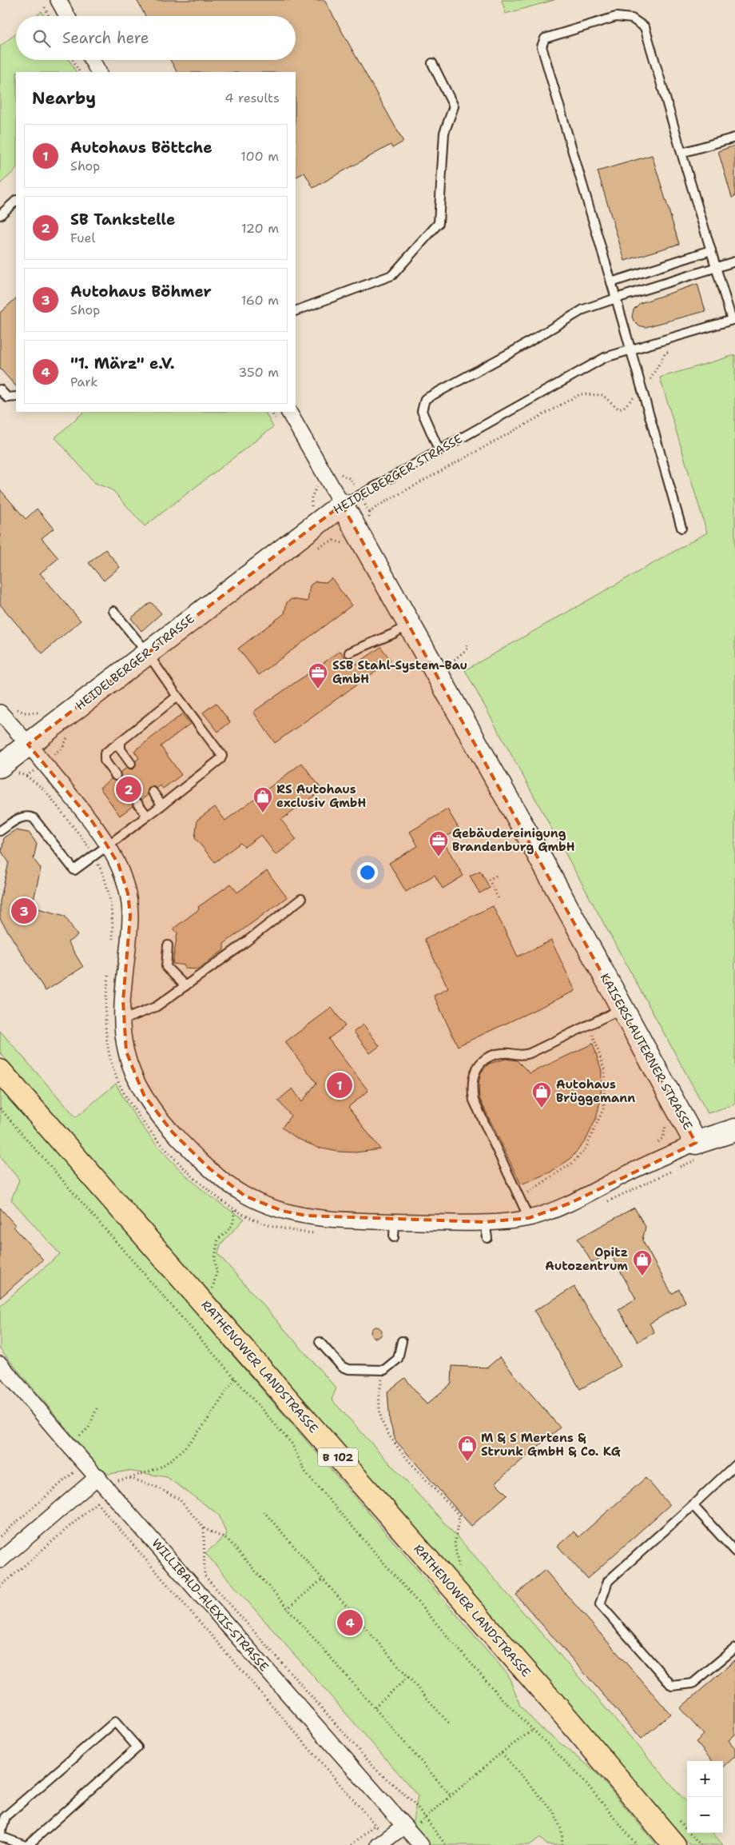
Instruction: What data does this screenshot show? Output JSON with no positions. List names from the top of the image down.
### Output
{
  "streets": {
    "main road": ["RATHENOWER LANDSTRASSE", "B 102"],
    "street": ["HEIDELBERGER STRASSE", "KAISERSLAUTERNER STRASSE", "WILLIBALD-ALEXIS-STRASSE"]
  },
  "crossings": [
    ["HEIDELBERGER STRASSE", "KAISERSLAUTERNER STRASSE"]
  ],
  "places": {
    "office": ["SSB Stahl-System-Bau GmbH", "Gebäudereinigung Brandenburg GmbH"],
    "shop": [
      "RS Autohaus exclusiv GmbH",
      "Autohaus Brüggemann",
      "Opitz Autozentrum",
      "M & S Mertens & Strunk GmbH & Co. KG"
    ]
  },
  "page": {
    "search": "Search here",
    "heading": ["Nearby", "4 results"],
    "list": [
      {
        "mark": "1",
        "name": "Autohaus Böttche",
        "note": "Shop",
        "value": "100 m"
      },
      {
        "mark": "2",
        "name": "SB Tankstelle",
        "note": "Fuel",
        "value": "120 m"
      },
      {
        "mark": "3",
        "name": "Autohaus Böhmer",
        "note": "Shop",
        "value": "160 m"
      },
      {
        "mark": "4",
        "name": "\"1. März\" e.V.",
        "note": "Park",
        "value": "350 m"
      }
    ],
    "pins": [
      "2",
      "3",
      "1",
      "4"
    ],
    "map_buttons": ["+", "−"]
  }
}
